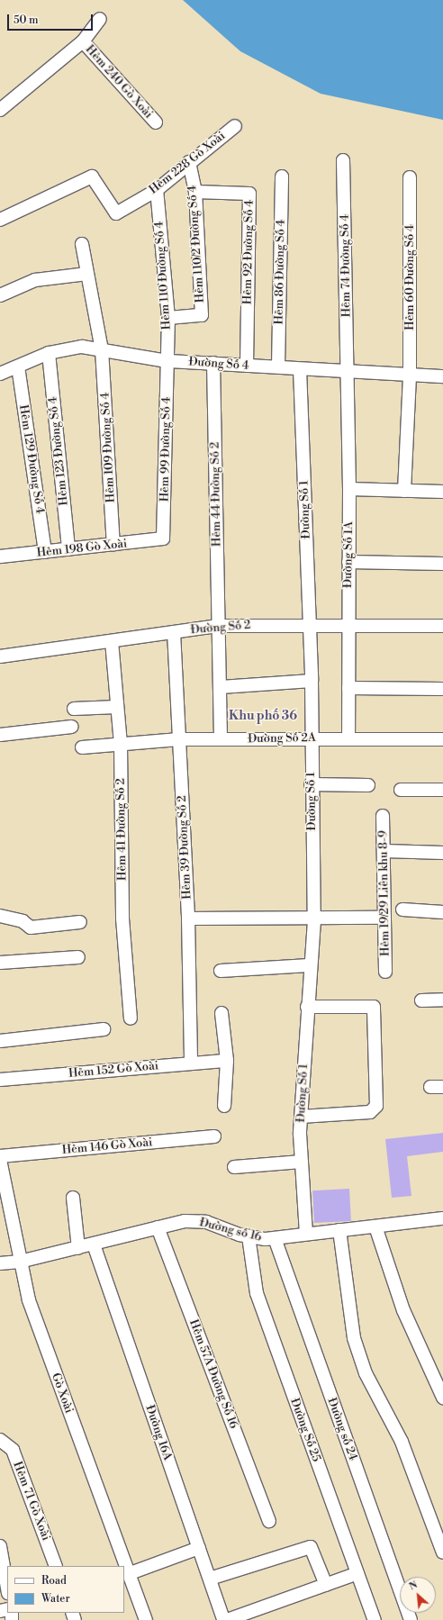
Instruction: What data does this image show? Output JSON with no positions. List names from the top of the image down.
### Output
{
  "streets": {
    "street": [
      "Hẻm 240 Gò Xoài",
      "Hẻm 228 Gò Xoài",
      "Hẻm 110/2 Đường Số 4",
      "Hẻm 92 Đường Số 4",
      "Hẻm 74 Đường Số 4",
      "Hẻm 86 Đường Số 4",
      "Hẻm 110 Đường Số 4",
      "Hẻm 60 Đường Số 4",
      "Đường Số 4",
      "Hẻm 109 Đường Số 4",
      "Hẻm 99 Đường Số 4",
      "Hẻm 123 Đường Số 4",
      "Hẻm 129 Đường Số 4",
      "Hẻm 44 Đường Số 2",
      "Đường Số 1",
      "Hẻm 198 Gò Xoài",
      "Đường Số 1A",
      "Đường Số 2",
      "Đường Số 2A",
      "Hẻm 41 Đường Số 2",
      "Hẻm 39 Đường Số 2",
      "Hẻm 19/29 Liên khu 8-9",
      "Hẻm 152 Gò Xoài",
      "Hẻm 146 Gò Xoài",
      "Đường số 16",
      "Hẻm 57A Đường Số 16",
      "Gò Xoài",
      "Đường số 24",
      "Đường Số 25",
      "Đường 16A",
      "Hẻm 71 Gò Xoài"
    ]
  },
  "crossings": [
    ["Hẻm 228 Gò Xoài", "Hẻm 110/2 Đường Số 4"],
    ["Hẻm 228 Gò Xoài", "Hẻm 110 Đường Số 4"],
    ["Hẻm 110/2 Đường Số 4", "Hẻm 92 Đường Số 4"],
    ["Hẻm 110/2 Đường Số 4", "Hẻm 110 Đường Số 4"],
    ["Hẻm 92 Đường Số 4", "Đường Số 4"],
    ["Hẻm 74 Đường Số 4", "Đường Số 4"],
    ["Hẻm 74 Đường Số 4", "Đường Số 1A"],
    ["Hẻm 86 Đường Số 4", "Đường Số 4"],
    ["Hẻm 110 Đường Số 4", "Đường Số 4"],
    ["Hẻm 110 Đường Số 4", "Hẻm 99 Đường Số 4"],
    ["Hẻm 60 Đường Số 4", "Đường Số 4"],
    ["Đường Số 4", "Hẻm 109 Đường Số 4"],
    ["Đường Số 4", "Hẻm 99 Đường Số 4"],
    ["Đường Số 4", "Hẻm 123 Đường Số 4"],
    ["Đường Số 4", "Hẻm 129 Đường Số 4"],
    ["Đường Số 4", "Hẻm 44 Đường Số 2"],
    ["Đường Số 4", "Đường Số 1"],
    ["Đường Số 4", "Đường Số 1A"],
    ["Hẻm 109 Đường Số 4", "Hẻm 198 Gò Xoài"],
    ["Hẻm 99 Đường Số 4", "Hẻm 198 Gò Xoài"],
    ["Hẻm 123 Đường Số 4", "Hẻm 198 Gò Xoài"],
    ["Hẻm 129 Đường Số 4", "Hẻm 198 Gò Xoài"],
    ["Hẻm 44 Đường Số 2", "Đường Số 2"],
    ["Hẻm 44 Đường Số 2", "Đường Số 2A"],
    ["Đường Số 1", "Đường Số 2"],
    ["Đường Số 1", "Đường Số 2A"],
    ["Đường Số 1", "Đường số 16"],
    ["Đường Số 1A", "Đường Số 2"],
    ["Đường Số 1A", "Đường Số 2A"],
    ["Đường Số 2", "Hẻm 41 Đường Số 2"],
    ["Đường Số 2", "Hẻm 39 Đường Số 2"],
    ["Đường Số 2A", "Hẻm 41 Đường Số 2"],
    ["Đường Số 2A", "Hẻm 39 Đường Số 2"],
    ["Hẻm 39 Đường Số 2", "Hẻm 152 Gò Xoài"],
    ["Đường số 16", "Hẻm 57A Đường Số 16"],
    ["Đường số 16", "Gò Xoài"],
    ["Đường số 16", "Đường số 24"],
    ["Đường số 16", "Đường Số 25"],
    ["Đường số 16", "Đường 16A"]
  ],
  "districts": ["Khu phố 36"],
  "legend": ["Road", "Water"],
  "scale_bar": "50 m",
  "north": "top left"
}
